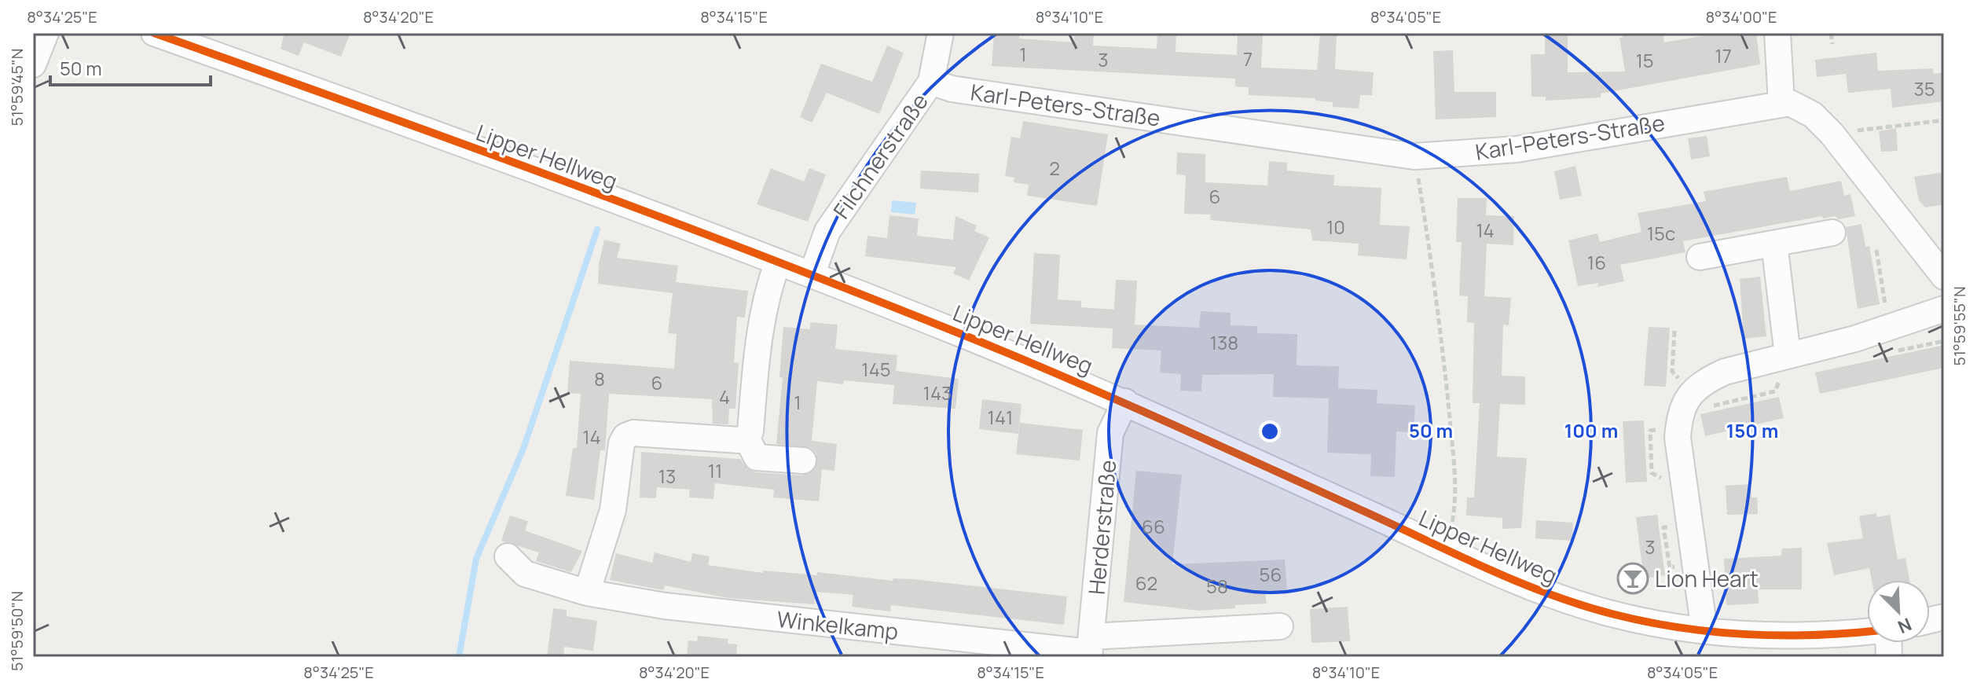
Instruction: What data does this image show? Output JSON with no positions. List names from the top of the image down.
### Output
{
  "streets": {
    "street": [
      "Karl-Peters-Straße",
      "Filchnerstraße",
      "Lipper Hellweg",
      "Herderstraße",
      "Winkelkamp"
    ]
  },
  "crossings": [
    ["Karl-Peters-Straße", "Filchnerstraße"],
    ["Filchnerstraße", "Lipper Hellweg"],
    ["Lipper Hellweg", "Herderstraße"],
    ["Herderstraße", "Winkelkamp"]
  ],
  "places": {
    "bar": ["Lion Heart"]
  },
  "house_numbers": [
    "1",
    "17",
    "7",
    "3",
    "15",
    "35",
    "2",
    "6",
    "10",
    "14",
    "15c",
    "16",
    "138",
    "145",
    "8",
    "6",
    "143",
    "4",
    "1",
    "141",
    "14",
    "11",
    "13",
    "66",
    "3",
    "56",
    "62",
    "58"
  ],
  "scale_bar": "50 m",
  "north": "bottom right",
  "coordinates": [
    "8°34'25\"E",
    "8°34'20\"E",
    "8°34'15\"E",
    "8°34'10\"E",
    "8°34'05\"E",
    "8°34'00\"E",
    "51°59'45\"N",
    "51°59'55\"N",
    "51°59'50\"N"
  ],
  "rings": ["50 m", "100 m", "150 m"]
}
